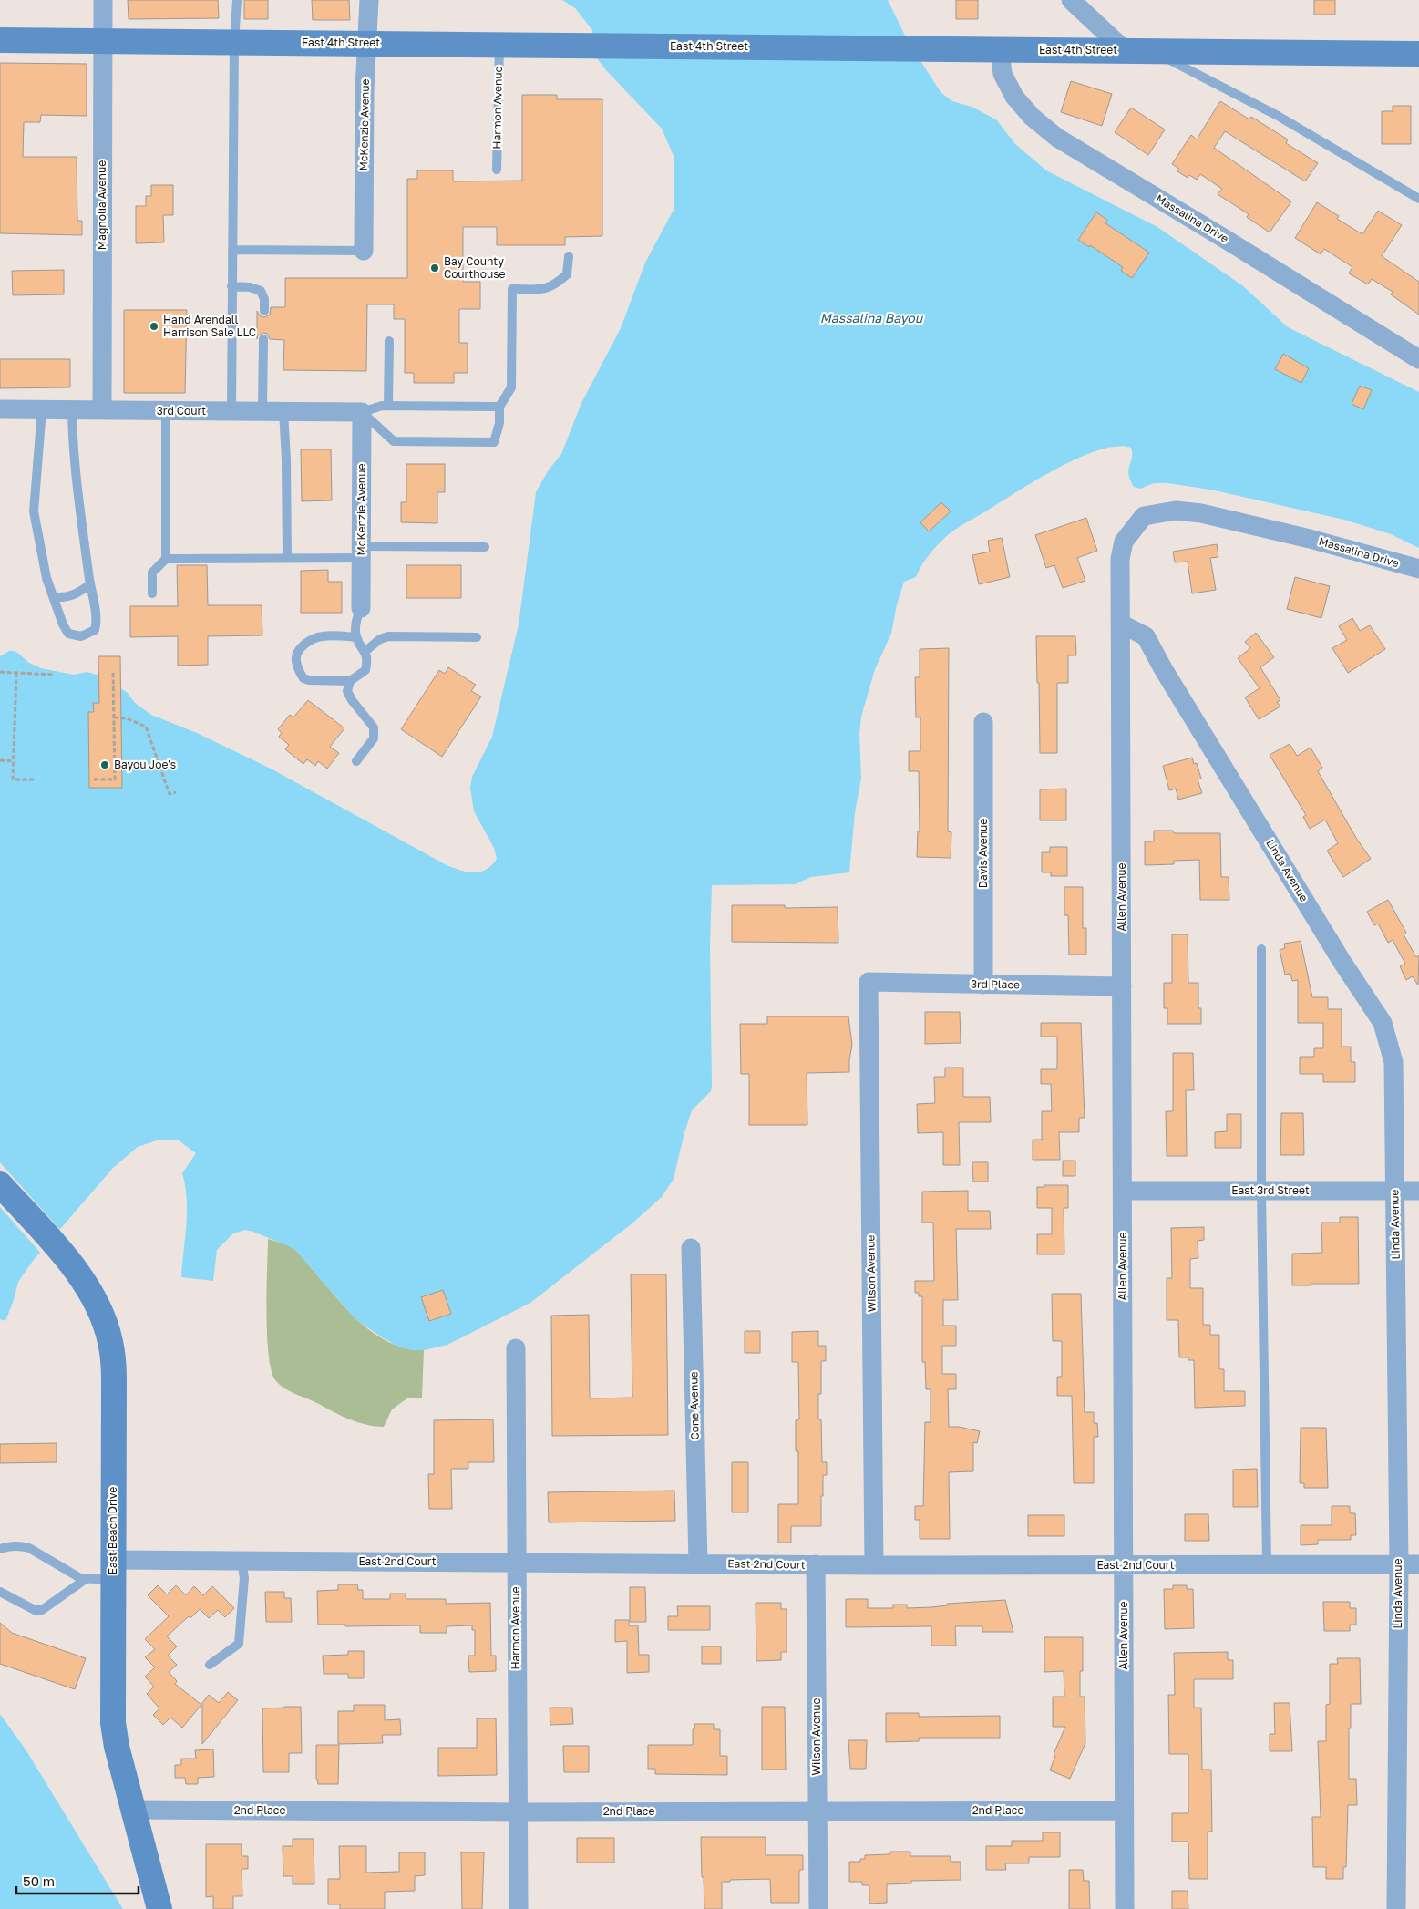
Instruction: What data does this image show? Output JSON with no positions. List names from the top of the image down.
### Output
{
  "streets": {
    "street": [
      "East 4th Street",
      "Harmon Avenue",
      "McKenzie Avenue",
      "Magnolia Avenue",
      "Massalina Drive",
      "3rd Court",
      "Davis Avenue",
      "Linda Avenue",
      "Allen Avenue",
      "3rd Place",
      "East 3rd Street",
      "Wilson Avenue",
      "Cone Avenue",
      "East Beach Drive",
      "East 2nd Court",
      "2nd Place"
    ]
  },
  "crossings": [
    ["East 4th Street", "Harmon Avenue"],
    ["East 4th Street", "McKenzie Avenue"],
    ["East 4th Street", "Magnolia Avenue"],
    ["East 4th Street", "Massalina Drive"],
    ["Harmon Avenue", "East 2nd Court"],
    ["Harmon Avenue", "2nd Place"],
    ["McKenzie Avenue", "3rd Court"],
    ["Magnolia Avenue", "3rd Court"],
    ["Massalina Drive", "Linda Avenue"],
    ["Massalina Drive", "Allen Avenue"],
    ["Davis Avenue", "3rd Place"],
    ["Linda Avenue", "Allen Avenue"],
    ["Linda Avenue", "East 3rd Street"],
    ["Linda Avenue", "East 2nd Court"],
    ["Allen Avenue", "3rd Place"],
    ["Allen Avenue", "East 3rd Street"],
    ["Allen Avenue", "East 2nd Court"],
    ["Allen Avenue", "2nd Place"],
    ["3rd Place", "Wilson Avenue"],
    ["Wilson Avenue", "East 2nd Court"],
    ["Wilson Avenue", "2nd Place"],
    ["Cone Avenue", "East 2nd Court"],
    ["East Beach Drive", "East 2nd Court"],
    ["East Beach Drive", "2nd Place"]
  ],
  "water": ["Massalina Bayou"],
  "places": ["Bay County Courthouse", "Hand Arendall Harrison Sale LLC", "Bayou Joe's"],
  "scale_bar": "50 m"
}
